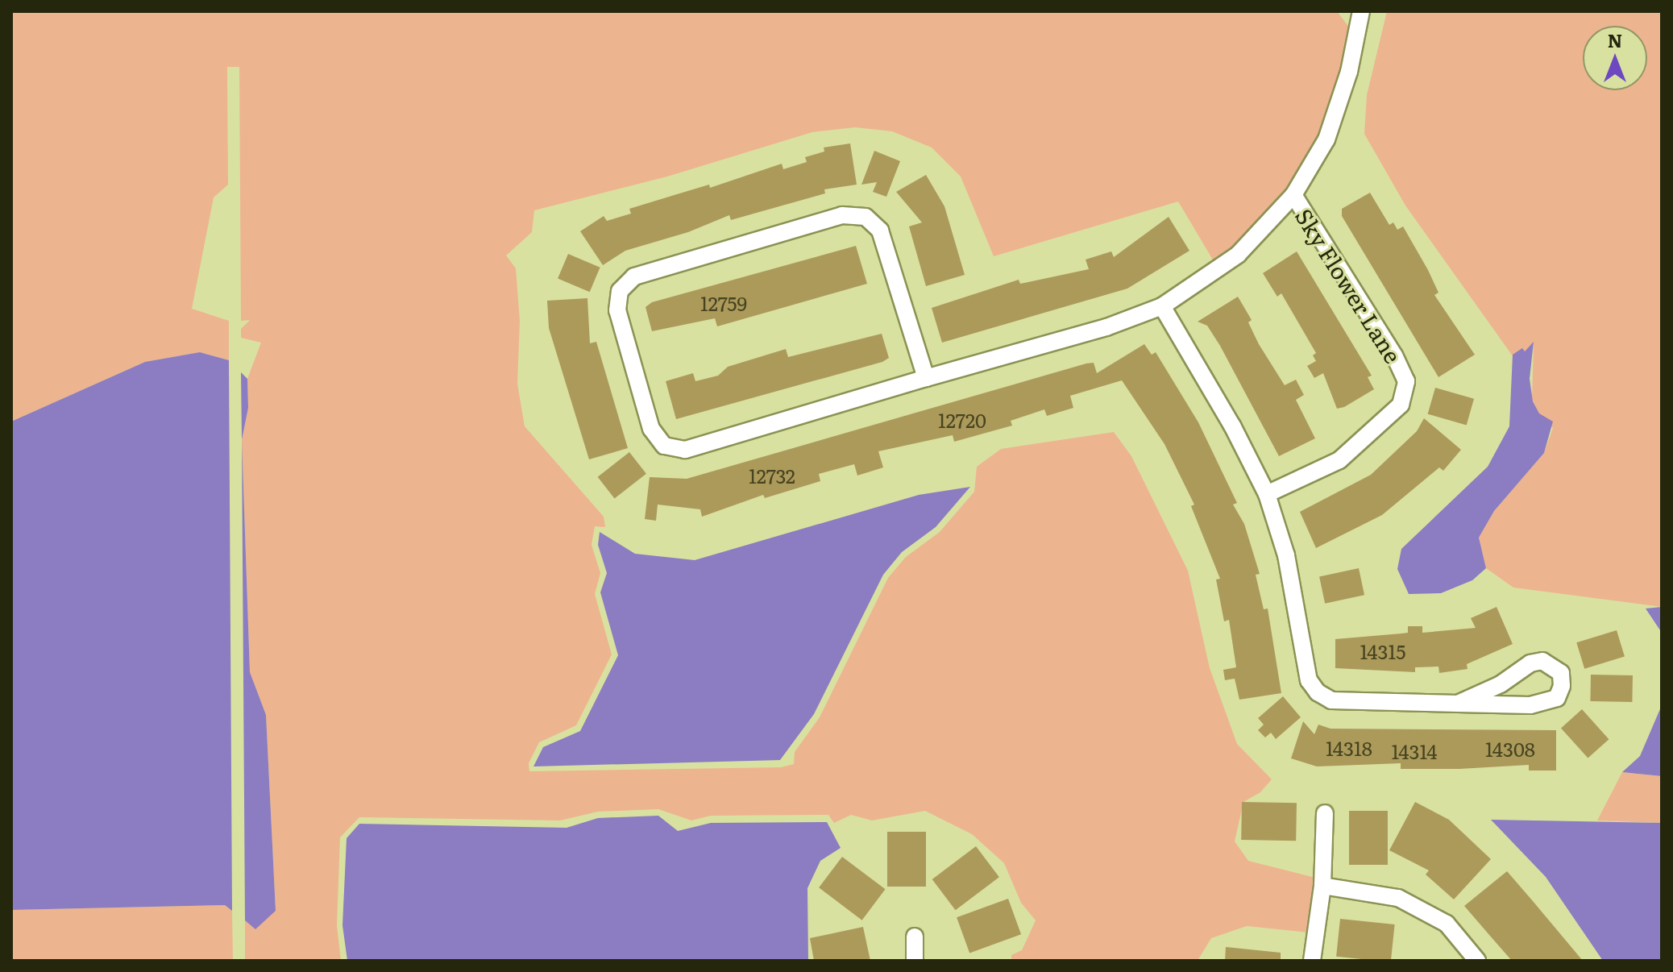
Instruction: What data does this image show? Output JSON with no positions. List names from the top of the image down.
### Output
{
  "streets": {
    "street": ["Sky Flower Lane"]
  },
  "house_numbers": [
    "12759",
    "12720",
    "12732",
    "14315",
    "14318",
    "14308",
    "14314"
  ],
  "north": "top"
}
